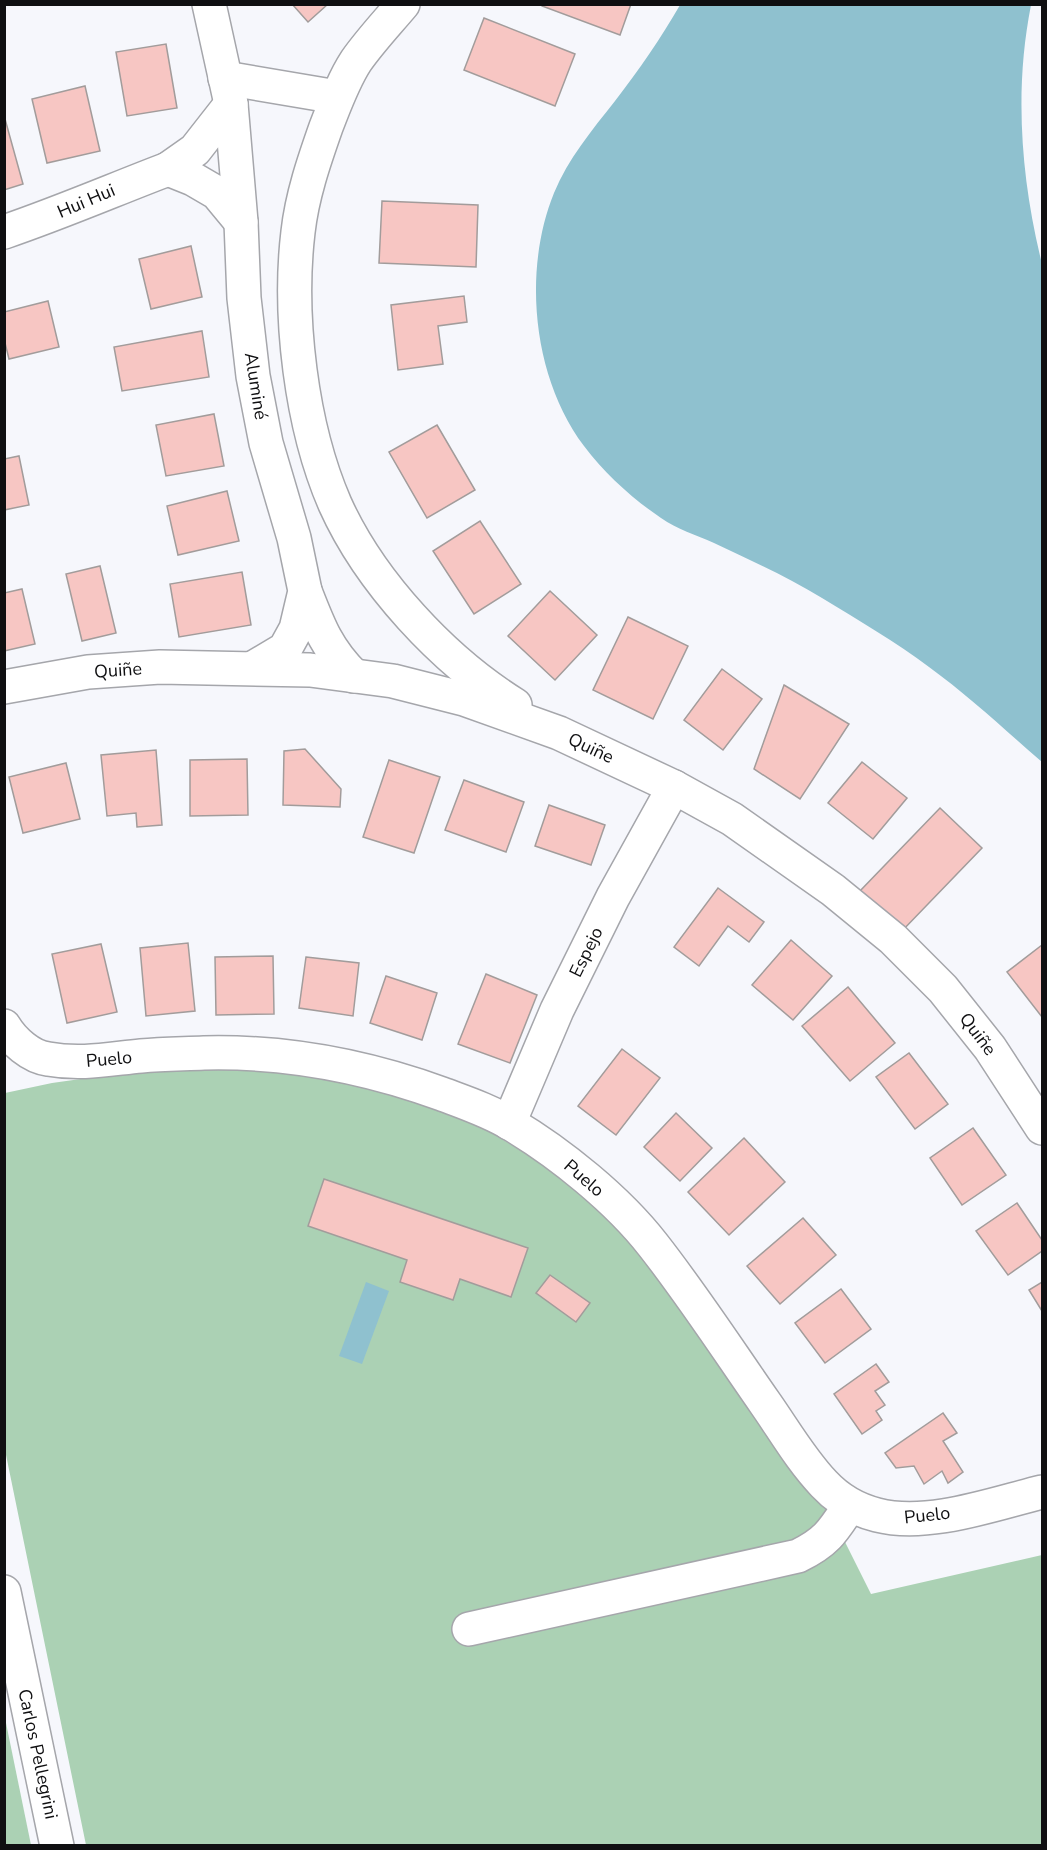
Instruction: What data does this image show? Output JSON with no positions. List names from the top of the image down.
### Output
{
  "streets": {
    "street": [
      "Hui Hui",
      "Aluminé",
      "Quiñe",
      "Espejo",
      "Puelo",
      "Carlos Pellegrini"
    ]
  },
  "crossings": [
    ["Hui Hui", "Aluminé"],
    ["Aluminé", "Quiñe"],
    ["Quiñe", "Espejo"],
    ["Espejo", "Puelo"]
  ]
}
